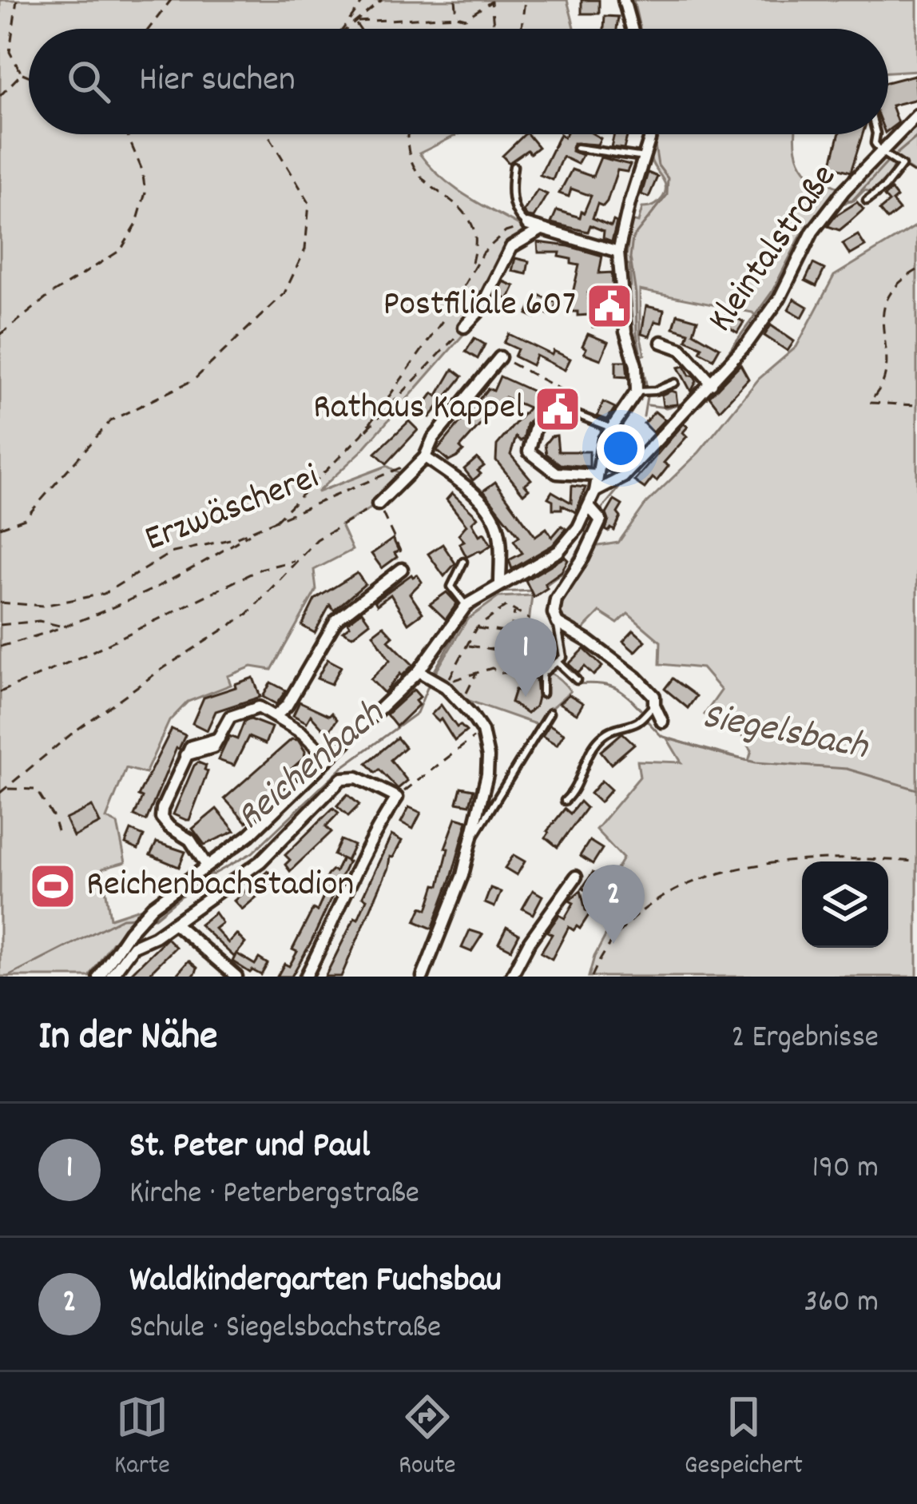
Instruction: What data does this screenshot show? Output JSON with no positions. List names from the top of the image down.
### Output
{
  "streets": {
    "street": ["Kleintalstraße"],
    "path": ["Erzwäscherei"]
  },
  "water": ["Siegelsbach", "Reichenbach"],
  "places": {
    "public building": ["Postfiliale 607", "Rathaus Kappel"],
    "sports": ["Reichenbachstadion"]
  },
  "page": {
    "search": "Hier suchen",
    "pins": ["1", "2"],
    "heading": ["In der Nähe", "2 Ergebnisse"],
    "list": [
      {
        "mark": "1",
        "name": "St. Peter und Paul",
        "note": "Kirche · Peterbergstraße",
        "value": "190 m"
      },
      {
        "mark": "2",
        "name": "Waldkindergarten Fuchsbau",
        "note": "Schule · Siegelsbachstraße",
        "value": "360 m"
      }
    ],
    "nav": ["Karte", "Route", "Gespeichert"]
  }
}
